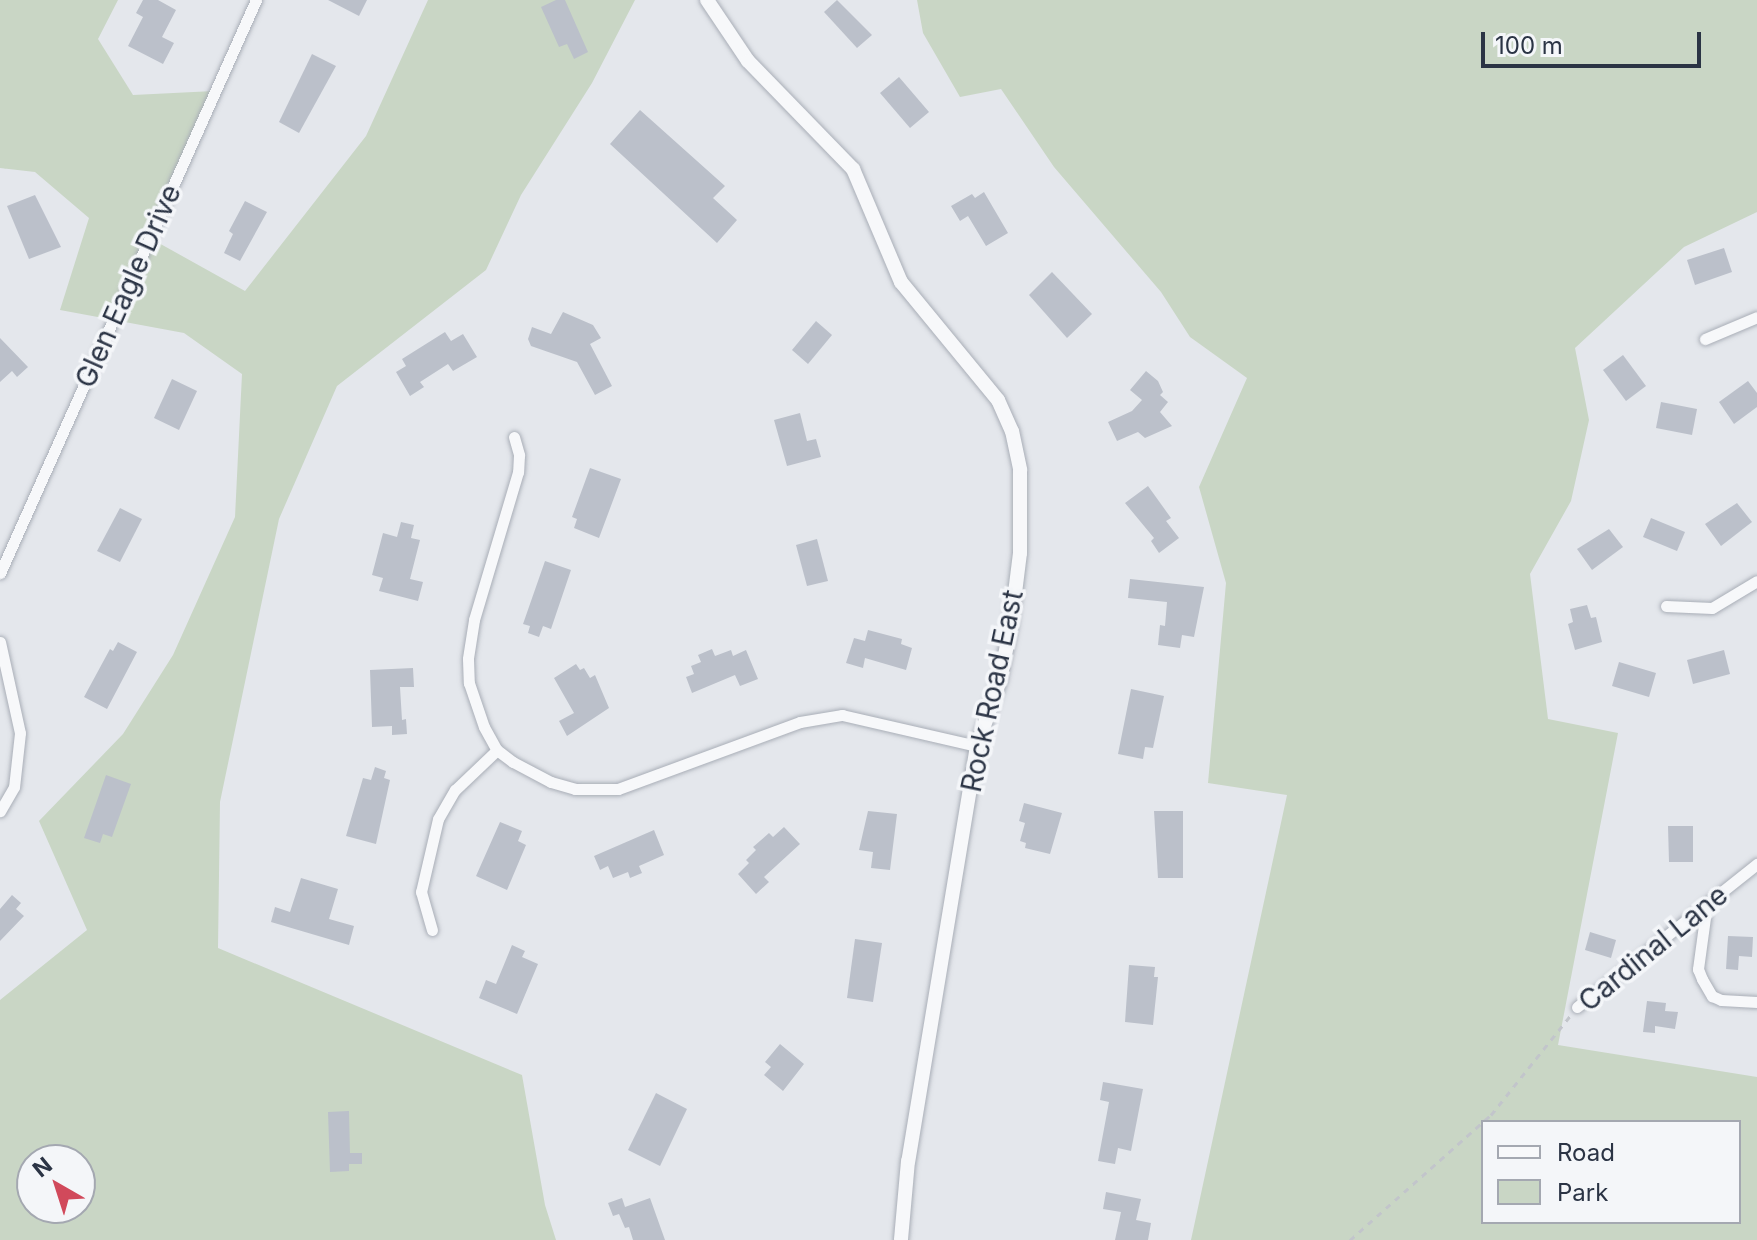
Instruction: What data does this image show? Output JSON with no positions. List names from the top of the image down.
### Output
{
  "streets": {
    "street": ["Glen Eagle Drive", "Rock Road East", "Cardinal Lane"]
  },
  "legend": ["Road", "Park"],
  "scale_bar": "100 m",
  "north": "top left"
}
